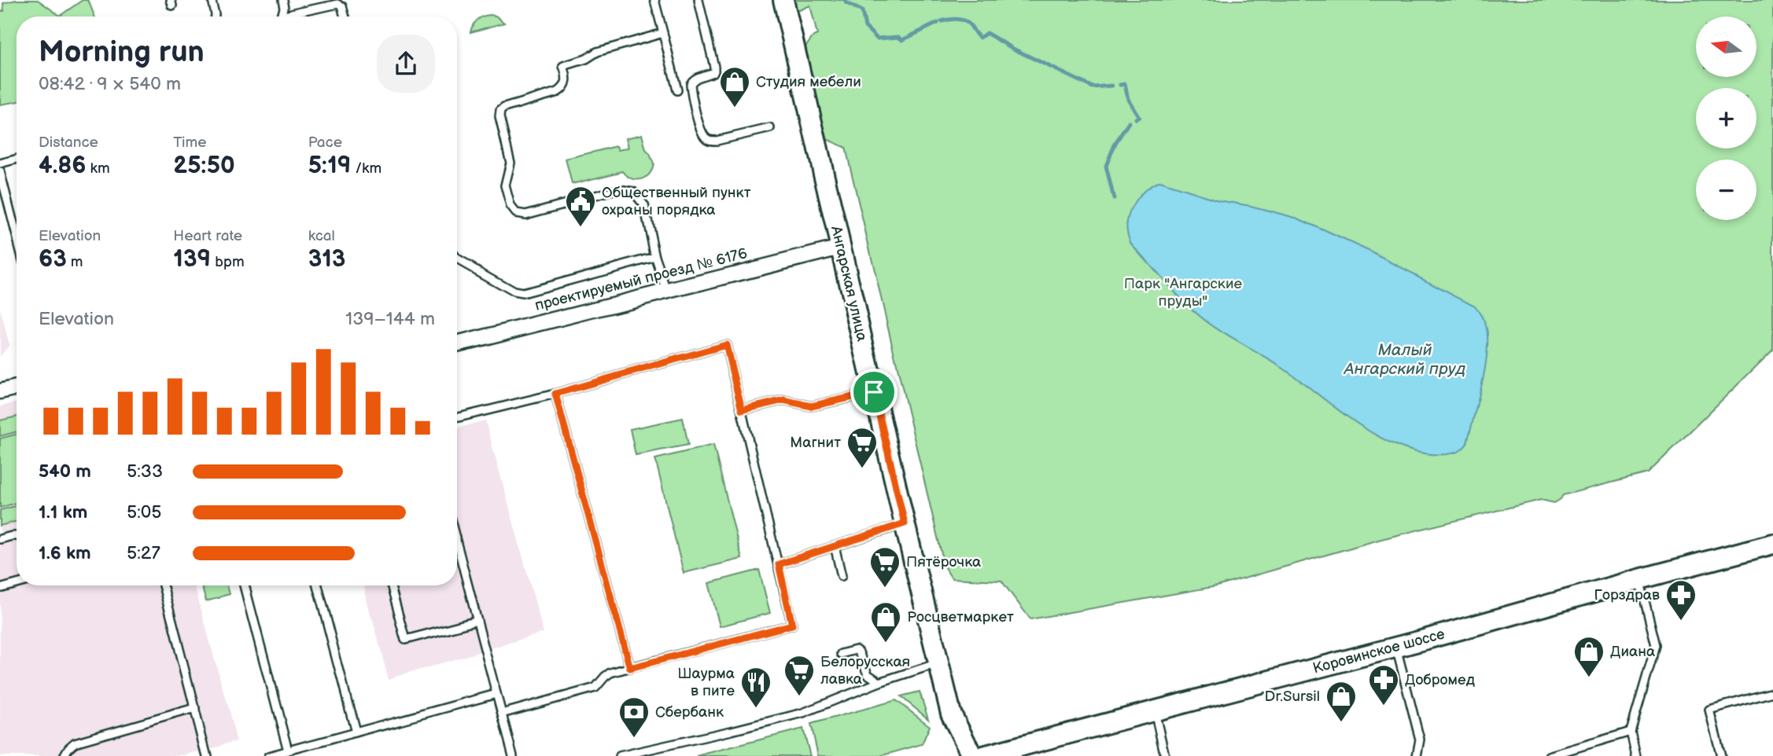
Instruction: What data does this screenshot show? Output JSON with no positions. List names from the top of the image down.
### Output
{
  "streets": {
    "main road": ["Ангарская улица", "Коровинское шоссе"],
    "street": ["проектируемый проезд № 6176"]
  },
  "crossings": [
    ["проектируемый проезд № 6176", "Ангарская улица"]
  ],
  "water": ["Малый Ангарский пруд"],
  "parks": ["Парк \"Ангарские пруды\""],
  "places": {
    "shop": [
      "Студия мебели",
      "Росцветмаркет",
      "Диана",
      "Dr.Sursil"
    ],
    "public building": ["Общественный пункт охраны порядка"],
    "supermarket": ["Магнит", "Пятёрочка", "Белорусская лавка"],
    "pharmacy": ["Горздрав", "Добромед"],
    "restaurant": ["Шаурма в пите"],
    "bank": ["Сбербанк"]
  },
  "north": "left",
  "page": {
    "map_buttons": ["+", "−"],
    "heading": ["Morning run", "08:42 · 9 × 540 m"],
    "stats": [
      ["Distance", "4.86 km"],
      ["Time", "25:50"],
      ["Pace", "5:19 /km"],
      ["Elevation", "63 m"],
      ["Heart rate", "139 bpm"],
      ["kcal", "313"]
    ],
    "chart": ["Elevation", "139–144 m"],
    "list": [
      {
        "name": "540 m",
        "note": "5:33"
      },
      {
        "name": "1.1 km",
        "note": "5:05"
      },
      {
        "name": "1.6 km",
        "note": "5:27"
      }
    ]
  }
}
